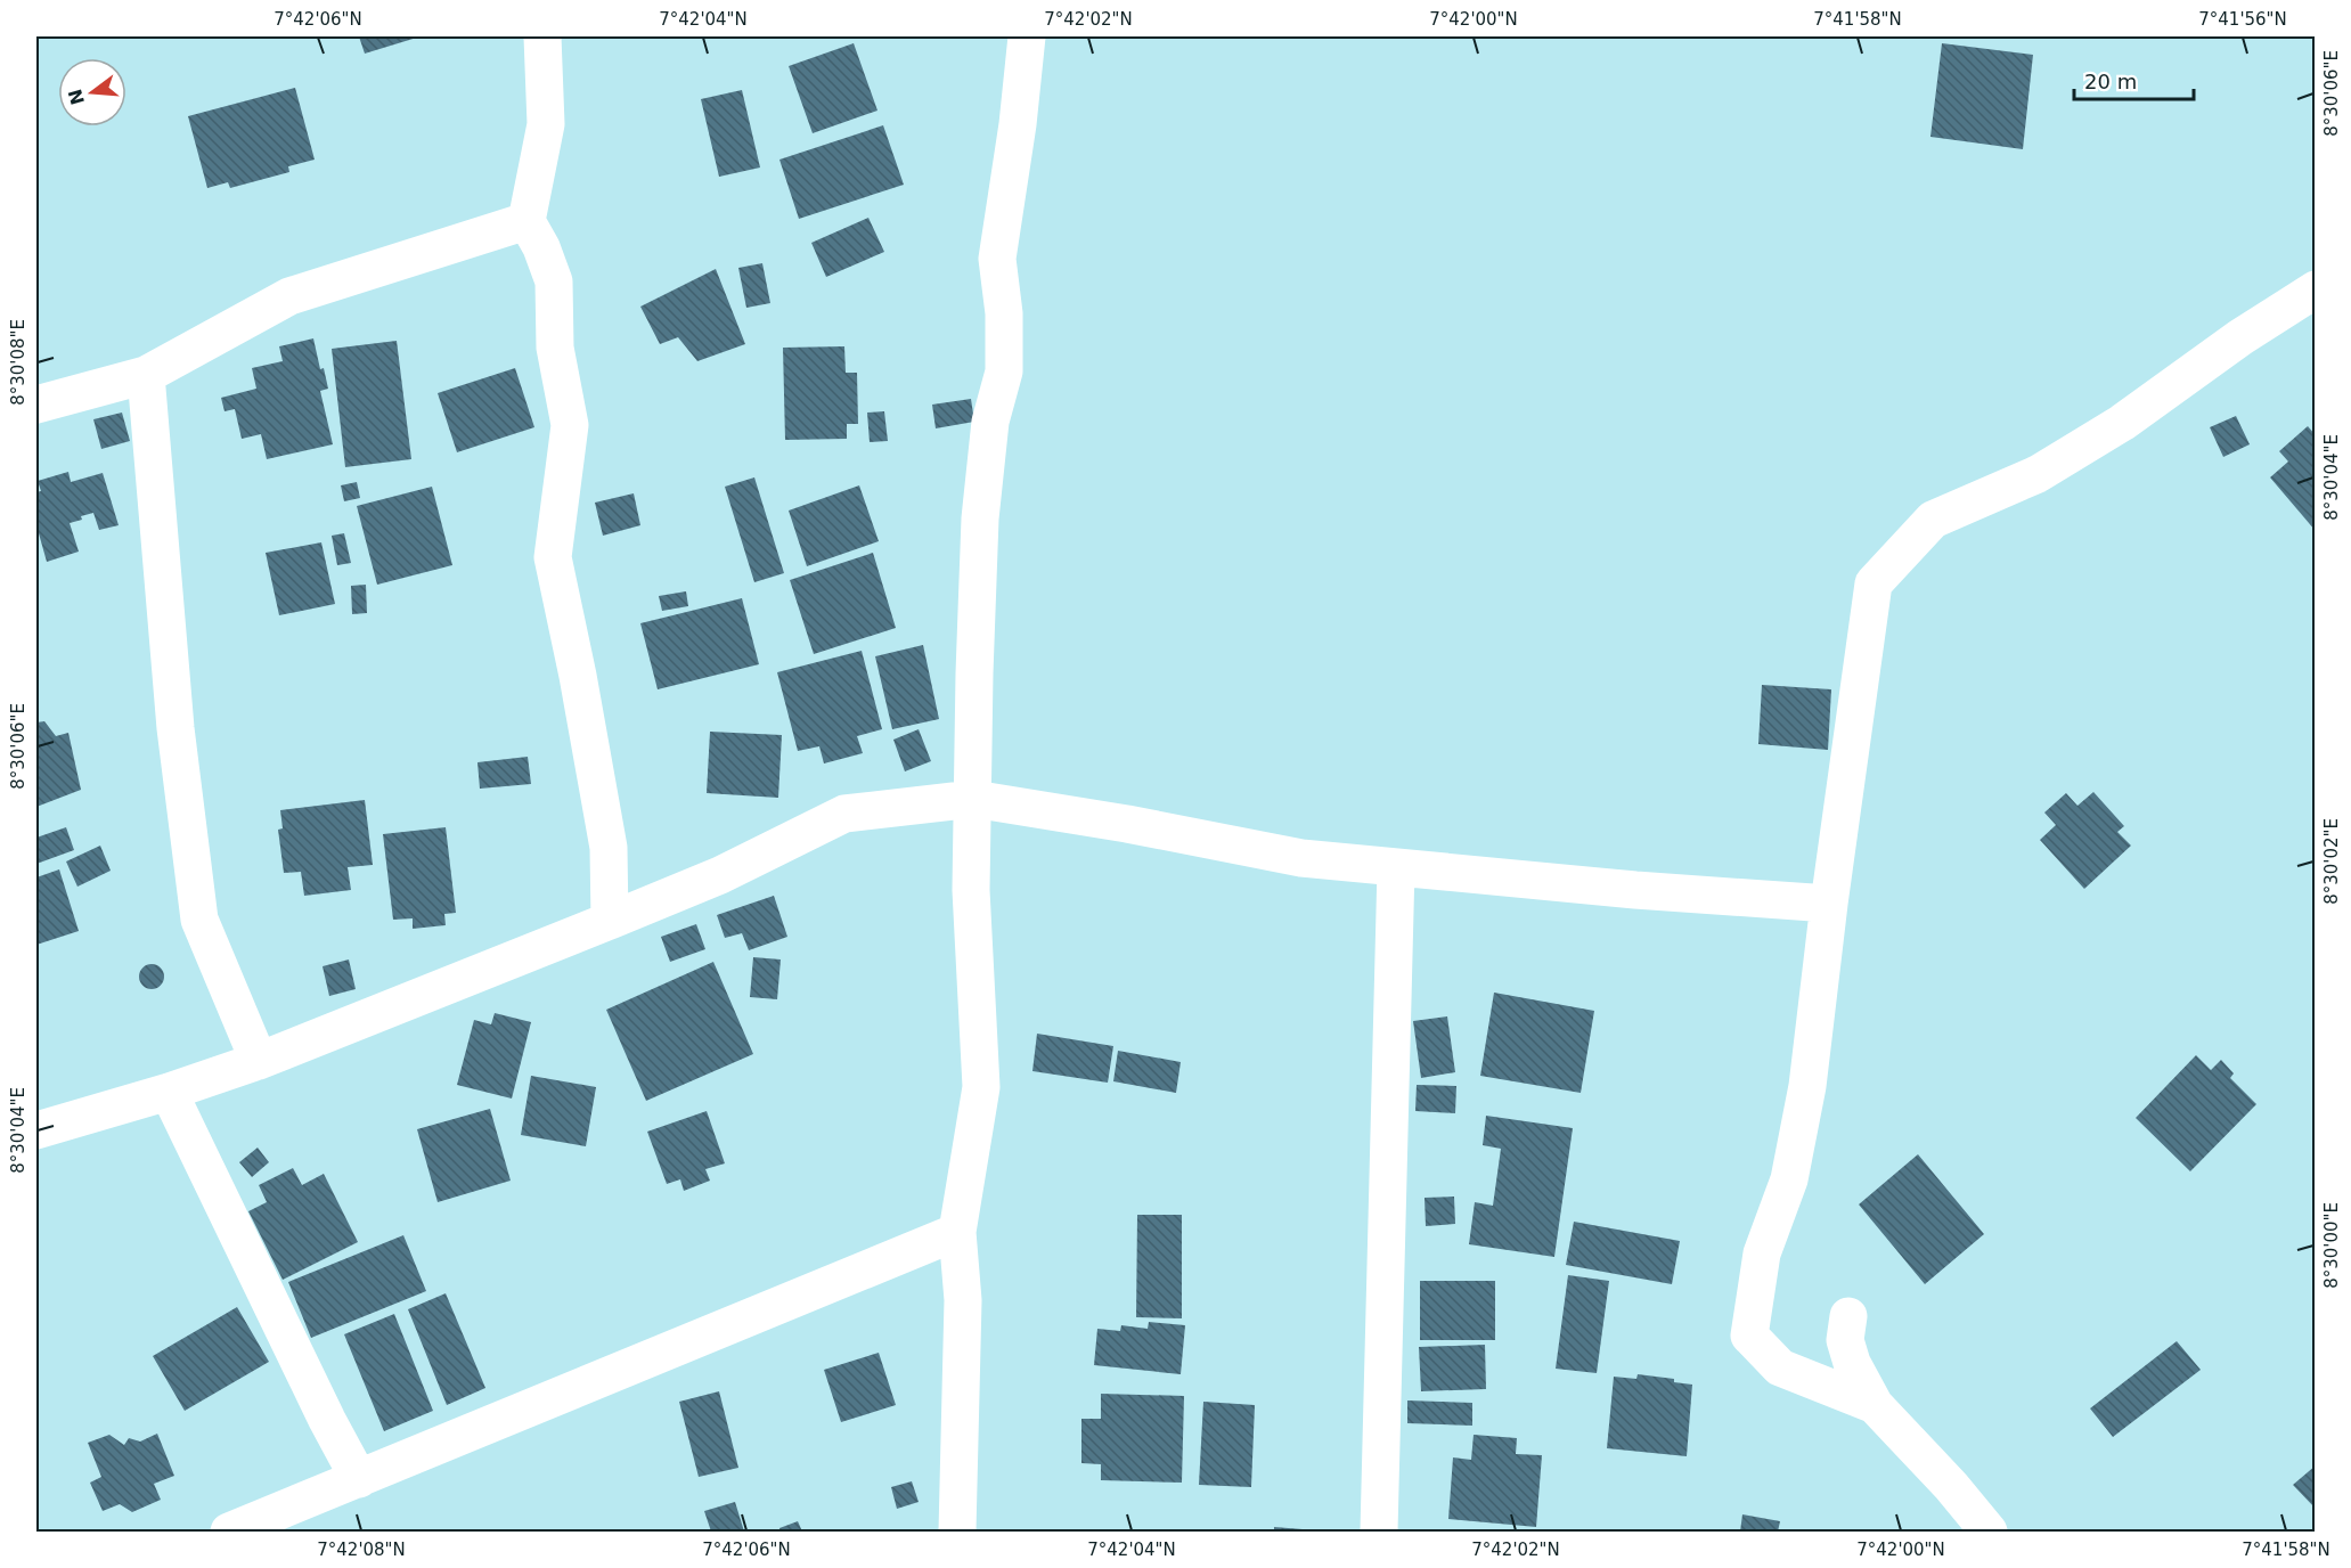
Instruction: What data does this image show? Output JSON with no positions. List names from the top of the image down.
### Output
{
  "scale_bar": "20 m",
  "north": "left",
  "coordinates": [
    "7°42'06\"N",
    "7°42'04\"N",
    "7°42'02\"N",
    "7°42'00\"N",
    "7°41'58\"N",
    "7°41'56\"N",
    "8°30'06\"E",
    "8°30'08\"E",
    "8°30'04\"E",
    "8°30'02\"E",
    "8°30'00\"E",
    "7°42'08\"N"
  ]
}
